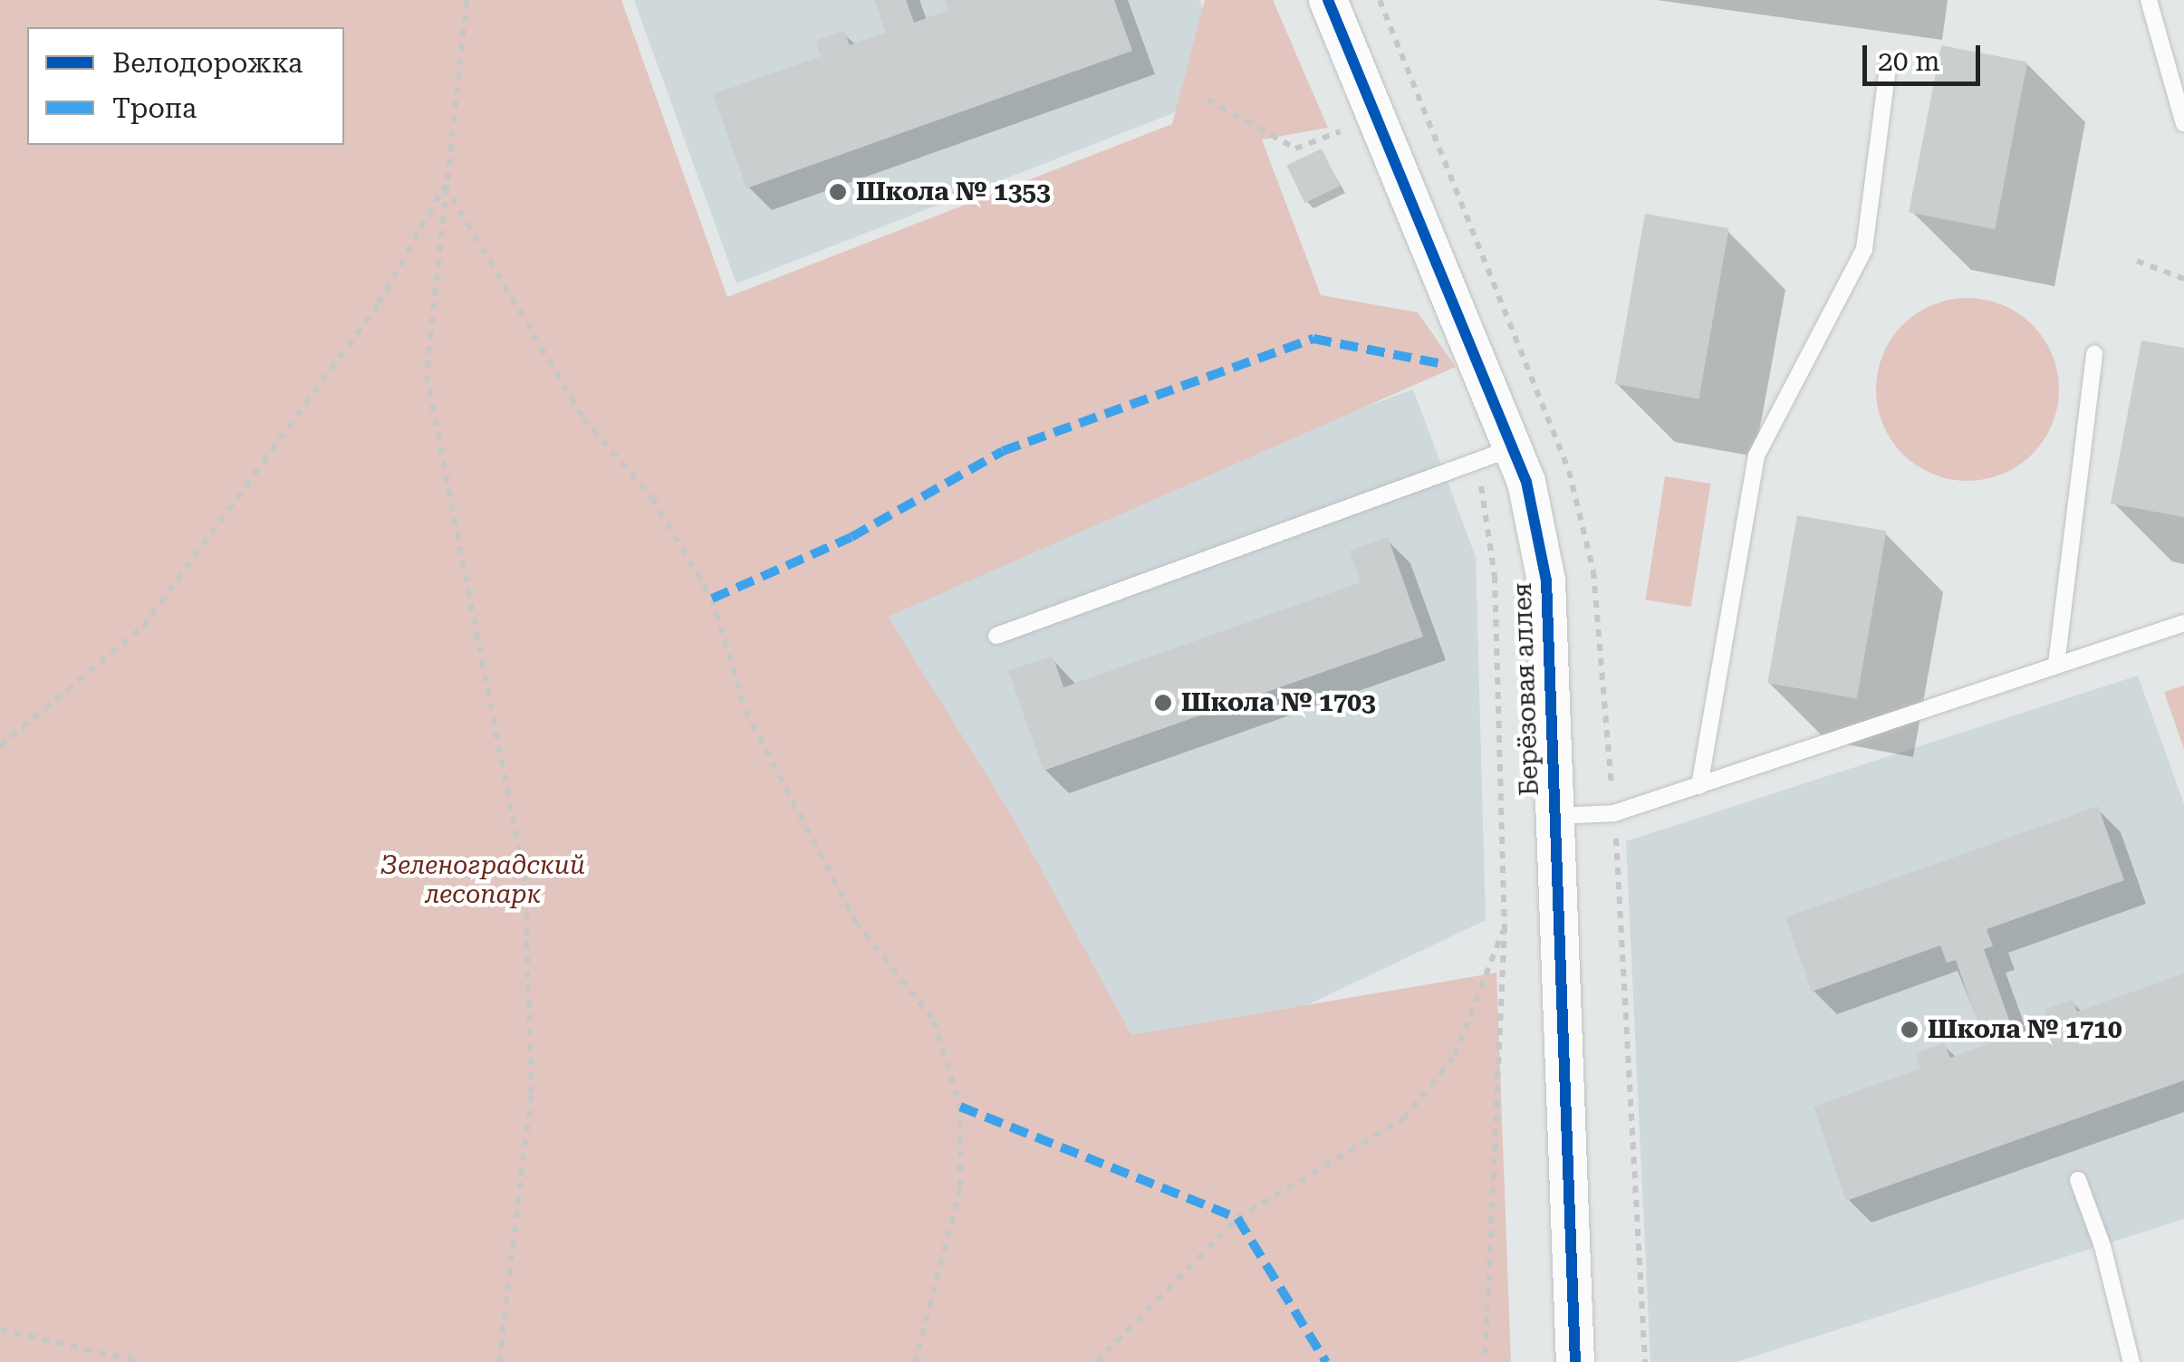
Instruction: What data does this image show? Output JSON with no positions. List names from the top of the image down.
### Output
{
  "streets": {
    "street": ["Берёзовая аллея"]
  },
  "parks": ["Зеленоградский лесопарк"],
  "places": ["Школа № 1353", "Школа № 1703", "Школа № 1710"],
  "legend": ["Велодорожка", "Тропа"],
  "scale_bar": "20 m"
}
